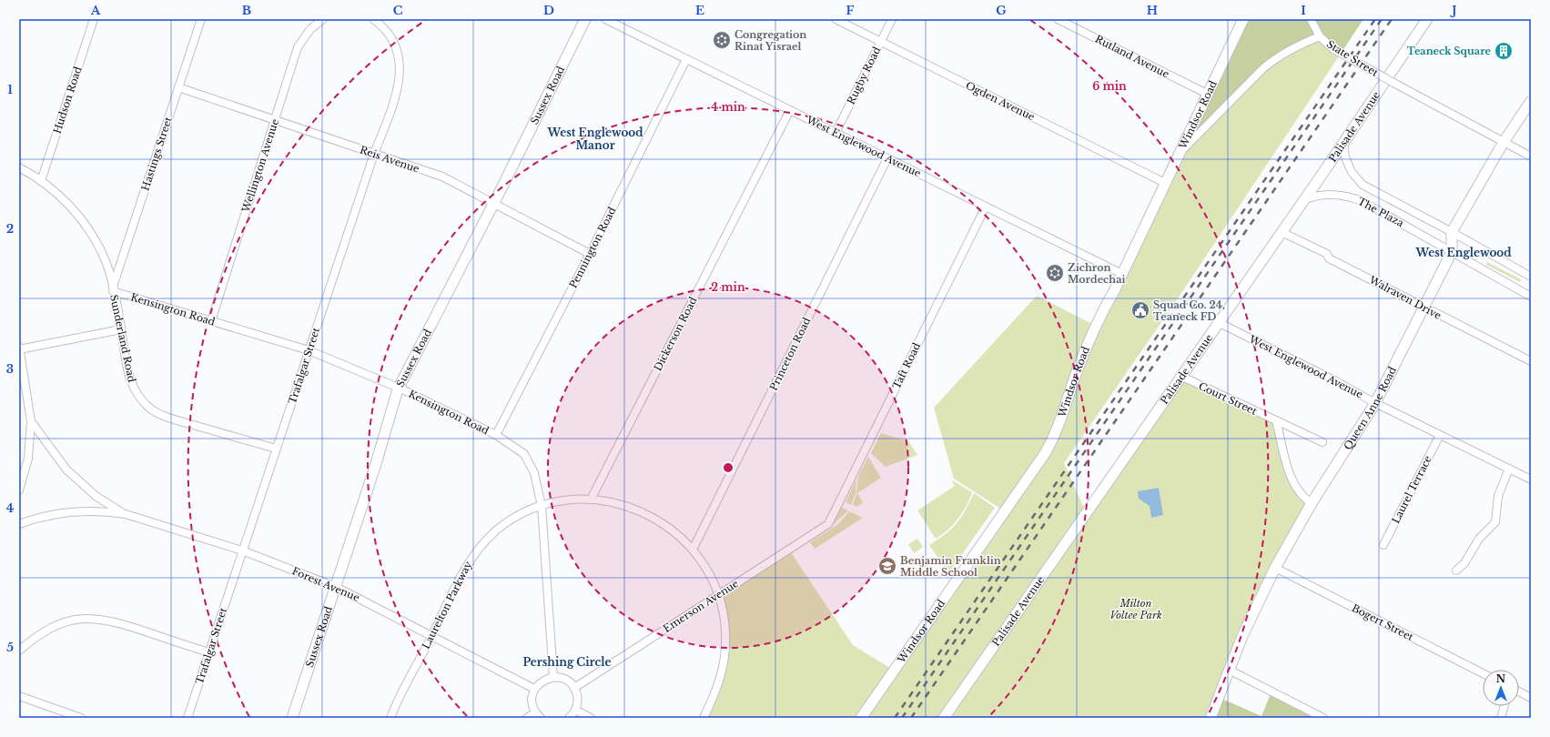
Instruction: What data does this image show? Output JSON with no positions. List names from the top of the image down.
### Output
{
  "streets": {
    "street": [
      "Rutland Avenue",
      "State Street",
      "Rugby Road",
      "Sussex Road",
      "Hudson Road",
      "Ogden Avenue",
      "Windsor Road",
      "Palisade Avenue",
      "West Englewood Avenue",
      "Hastings Street",
      "Reis Avenue",
      "Wellington Avenue",
      "The Plaza",
      "Pennington Road",
      "Walraven Drive",
      "Kensington Road",
      "Dickerson Road",
      "Sunderland Road",
      "Princeton Road",
      "Trafalgar Street",
      "Taft Road",
      "Court Street",
      "Queen Anne Road",
      "Laurel Terrace",
      "Forest Avenue",
      "Laurelton Parkway",
      "Emerson Avenue",
      "Bogert Street"
    ]
  },
  "crossings": [
    ["Rutland Avenue", "Windsor Road"],
    ["State Street", "Windsor Road"],
    ["State Street", "Queen Anne Road"],
    ["Rugby Road", "Ogden Avenue"],
    ["Rugby Road", "West Englewood Avenue"],
    ["Sussex Road", "Reis Avenue"],
    ["Sussex Road", "Kensington Road"],
    ["Sussex Road", "Forest Avenue"],
    ["Hudson Road", "Sunderland Road"],
    ["Ogden Avenue", "Windsor Road"],
    ["Windsor Road", "West Englewood Avenue"],
    ["Palisade Avenue", "West Englewood Avenue"],
    ["Palisade Avenue", "The Plaza"],
    ["Palisade Avenue", "Walraven Drive"],
    ["Palisade Avenue", "Court Street"],
    ["West Englewood Avenue", "Pennington Road"],
    ["West Englewood Avenue", "Dickerson Road"],
    ["West Englewood Avenue", "Princeton Road"],
    ["West Englewood Avenue", "Taft Road"],
    ["West Englewood Avenue", "Queen Anne Road"],
    ["West Englewood Avenue", "Laurel Terrace"],
    ["Hastings Street", "Reis Avenue"],
    ["Hastings Street", "Kensington Road"],
    ["Hastings Street", "Sunderland Road"],
    ["Reis Avenue", "Wellington Avenue"],
    ["Reis Avenue", "Pennington Road"],
    ["Reis Avenue", "Trafalgar Street"],
    ["Wellington Avenue", "Kensington Road"],
    ["The Plaza", "Queen Anne Road"],
    ["Pennington Road", "Kensington Road"],
    ["Walraven Drive", "Queen Anne Road"],
    ["Kensington Road", "Sunderland Road"],
    ["Kensington Road", "Trafalgar Street"],
    ["Kensington Road", "Laurelton Parkway"],
    ["Dickerson Road", "Laurelton Parkway"],
    ["Sunderland Road", "Trafalgar Street"],
    ["Princeton Road", "Laurelton Parkway"],
    ["Trafalgar Street", "Forest Avenue"],
    ["Taft Road", "Emerson Avenue"],
    ["Queen Anne Road", "Bogert Street"],
    ["Forest Avenue", "Laurelton Parkway"],
    ["Laurelton Parkway", "Emerson Avenue"]
  ],
  "districts": ["West Englewood Manor", "West Englewood", "Pershing Circle"],
  "parks": ["Milton Voltee Park"],
  "places": {
    "synagogue": ["Congregation Rinat Yisrael", "Zichron Mordechai"],
    "building": ["Teaneck Square"],
    "public building": ["Squad Co. 24, Teaneck FD"],
    "school or university": ["Benjamin Franklin Middle School"]
  },
  "north": "top",
  "grid": {
    "columns": [
      "A",
      "B",
      "C",
      "D",
      "E",
      "F",
      "G",
      "H",
      "I",
      "J"
    ],
    "rows": [
      "1",
      "2",
      "3",
      "4",
      "5"
    ]
  },
  "rings": ["6 min", "4 min", "2 min"]
}
